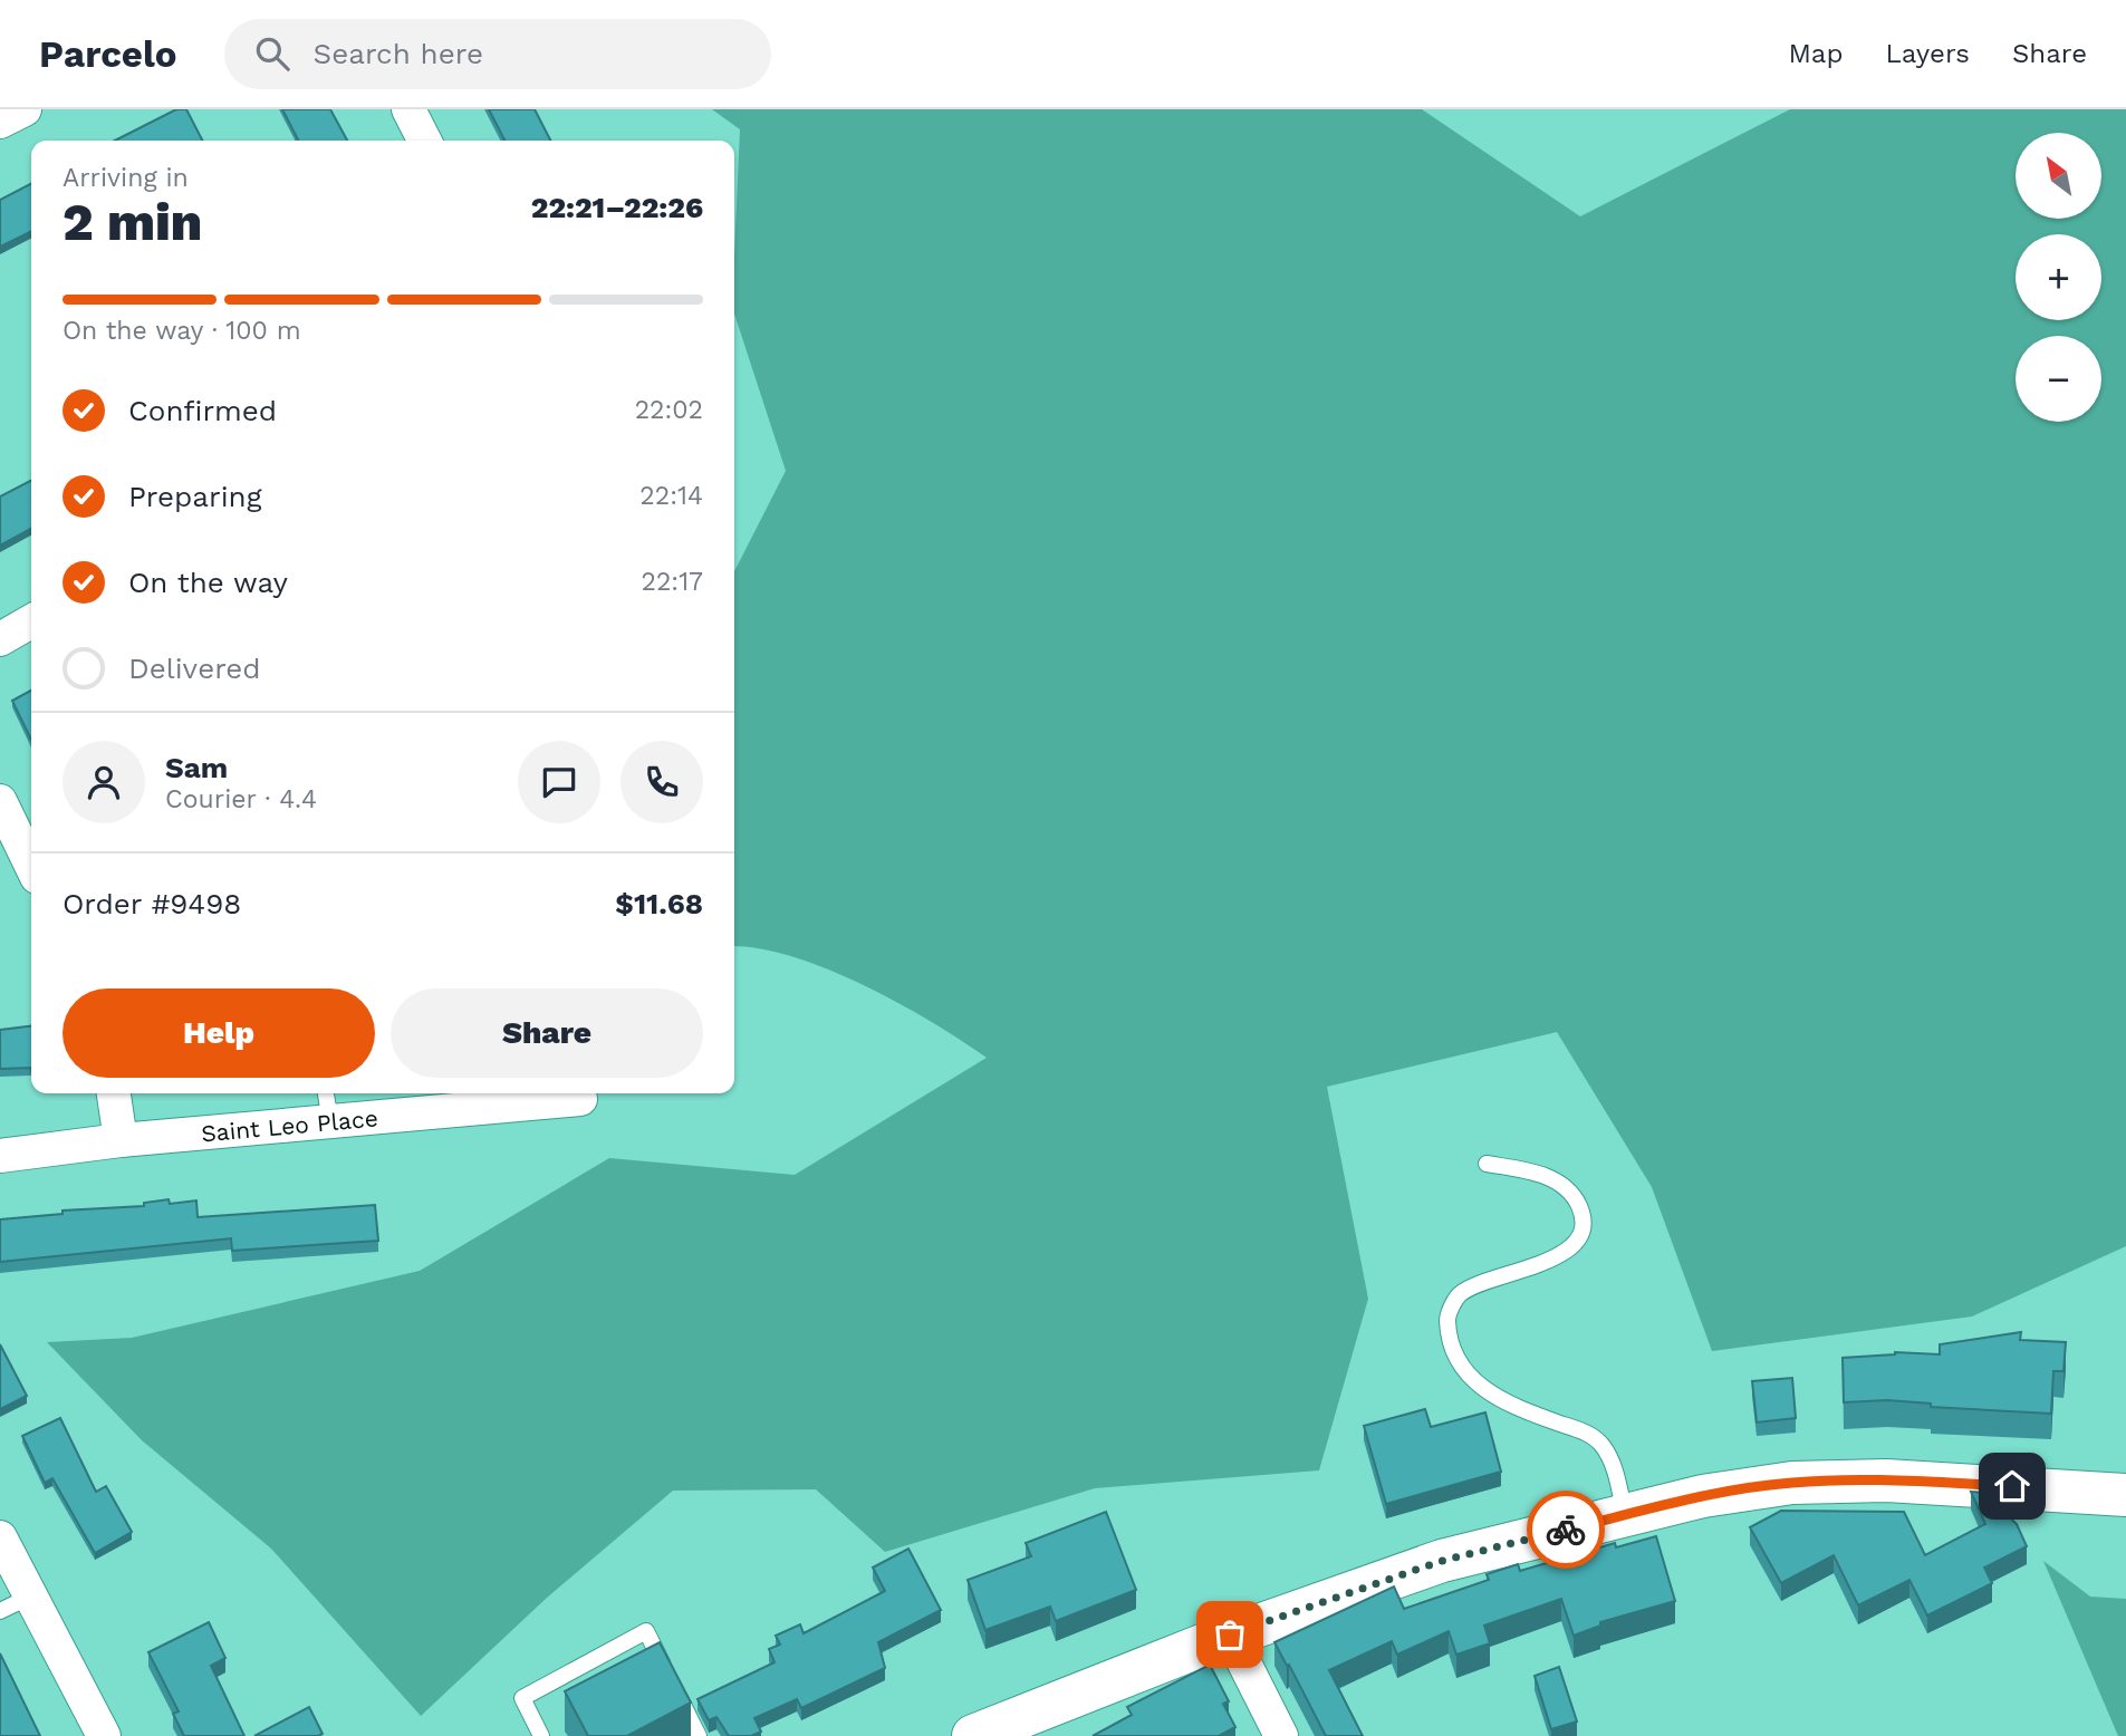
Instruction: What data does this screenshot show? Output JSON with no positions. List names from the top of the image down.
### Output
{
  "streets": {
    "street": ["Saint Leo Place"]
  },
  "north": "top left",
  "page": {
    "header": "Parcelo",
    "search": "Search here",
    "nav": ["Map", "Layers", "Share"],
    "map_buttons": ["+", "−"],
    "heading": ["2 min", "Arriving in", "22:21–22:26"],
    "panel": [
      "Sam",
      "Courier · 4.4",
      "Order #9498",
      "$11.68"
    ],
    "bar": "On the way · 100 m",
    "list": [
      ["Confirmed", "22:02"],
      ["Preparing", "22:14"],
      ["On the way", "22:17"],
      "Delivered"
    ],
    "buttons": ["Help", "Share"]
  }
}
